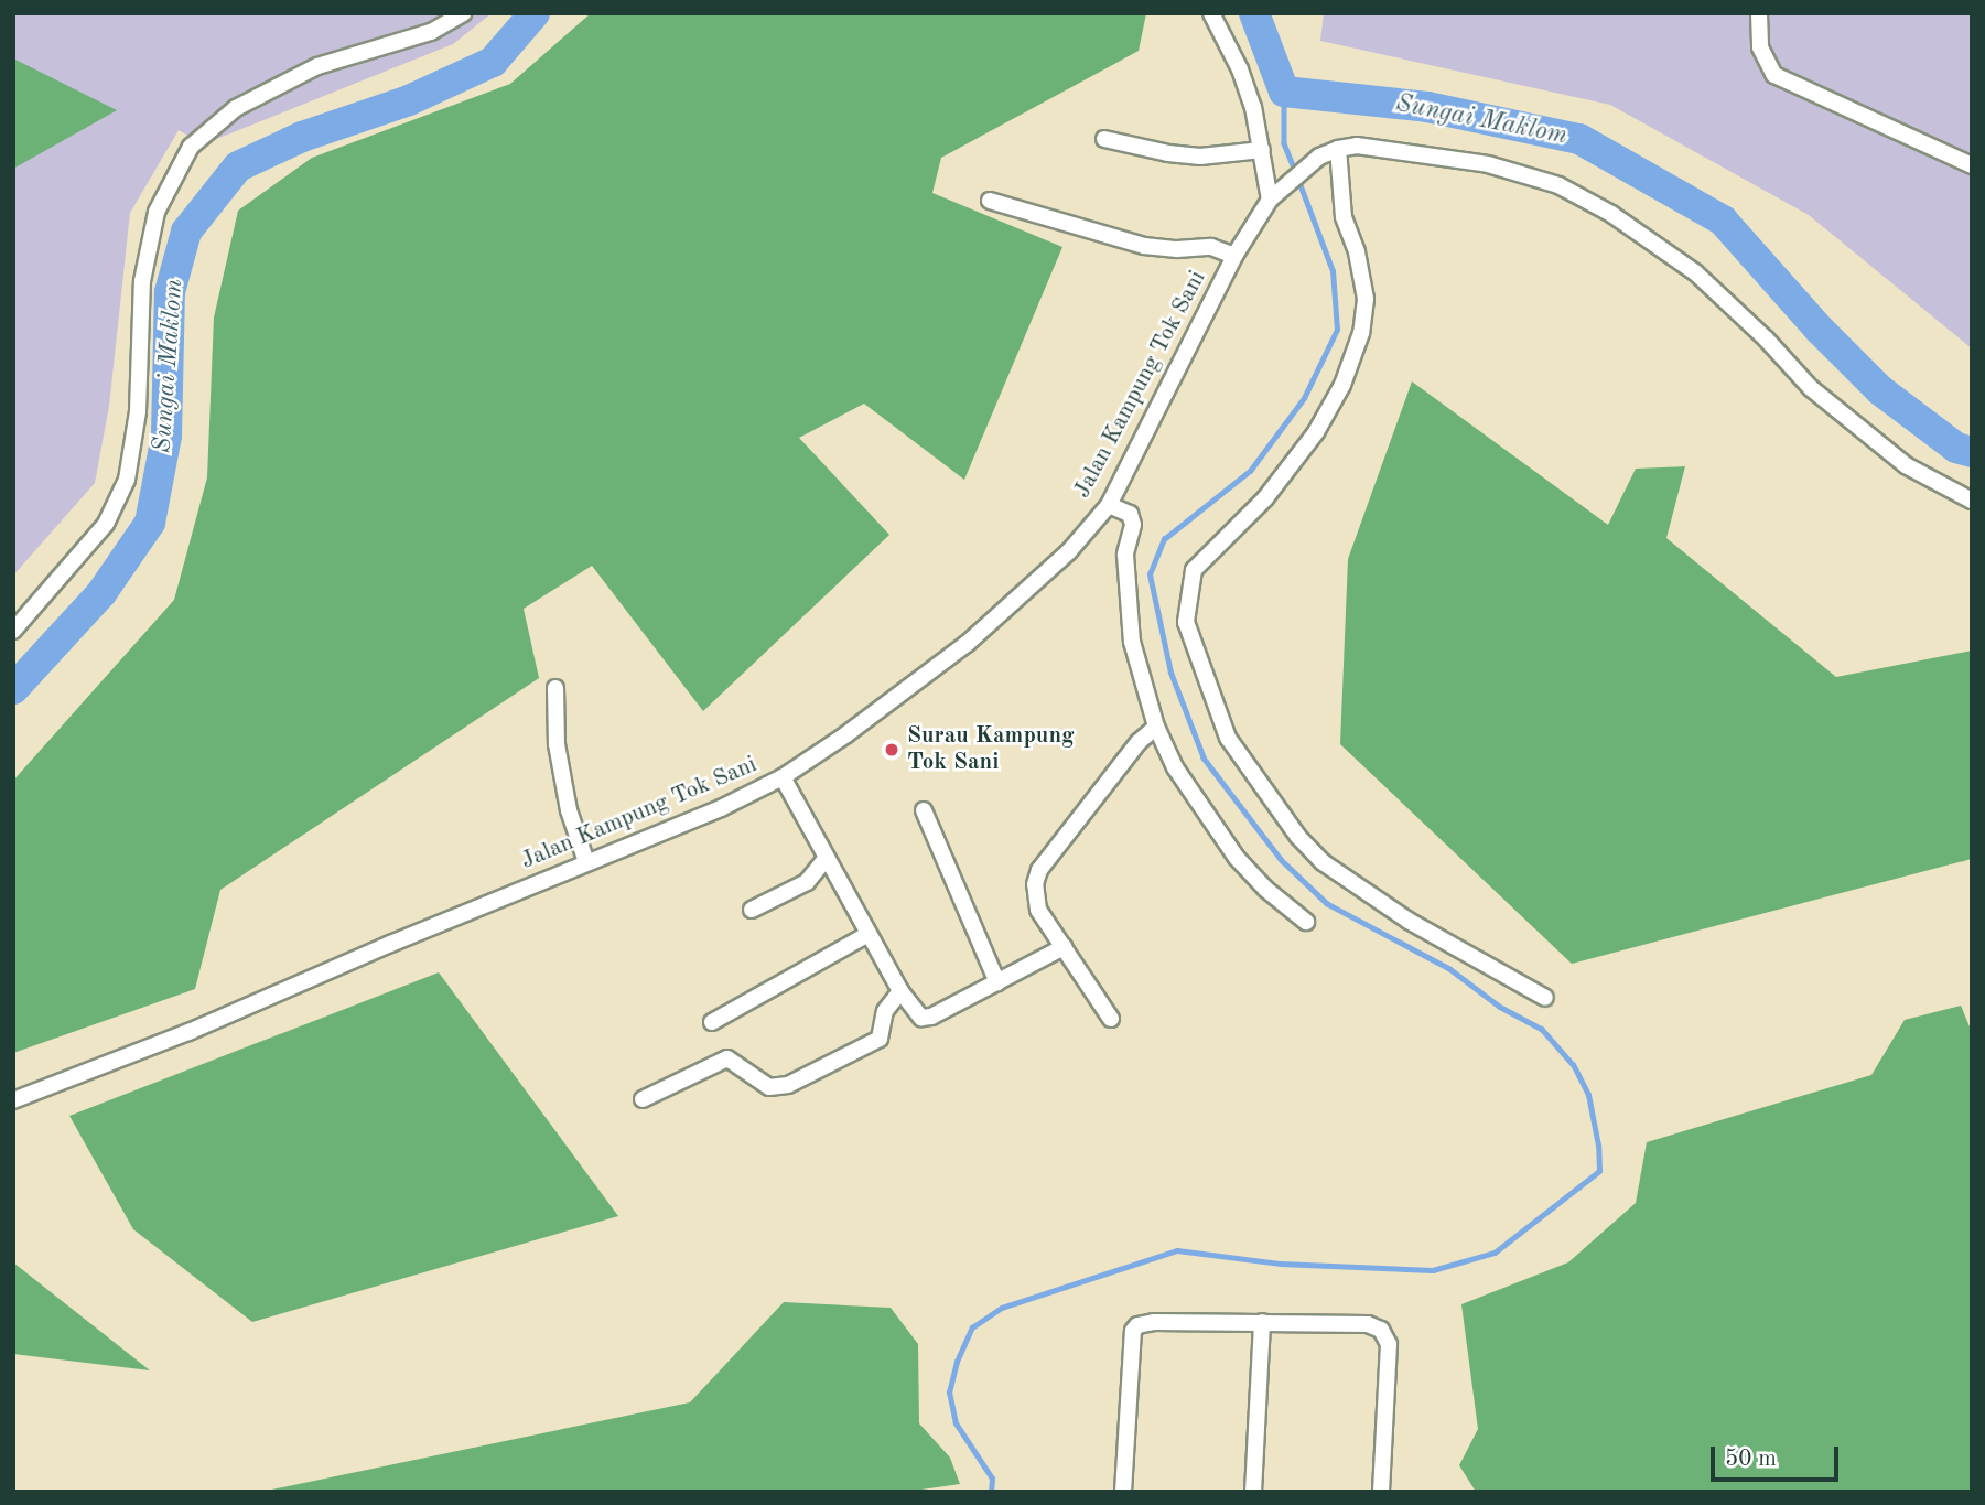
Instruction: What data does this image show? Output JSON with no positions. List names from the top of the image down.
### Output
{
  "streets": {
    "street": ["Jalan Kampung Tok Sani"]
  },
  "water": ["Sungai Maklom"],
  "places": ["Surau Kampung Tok Sani"],
  "scale_bar": "50 m"
}
